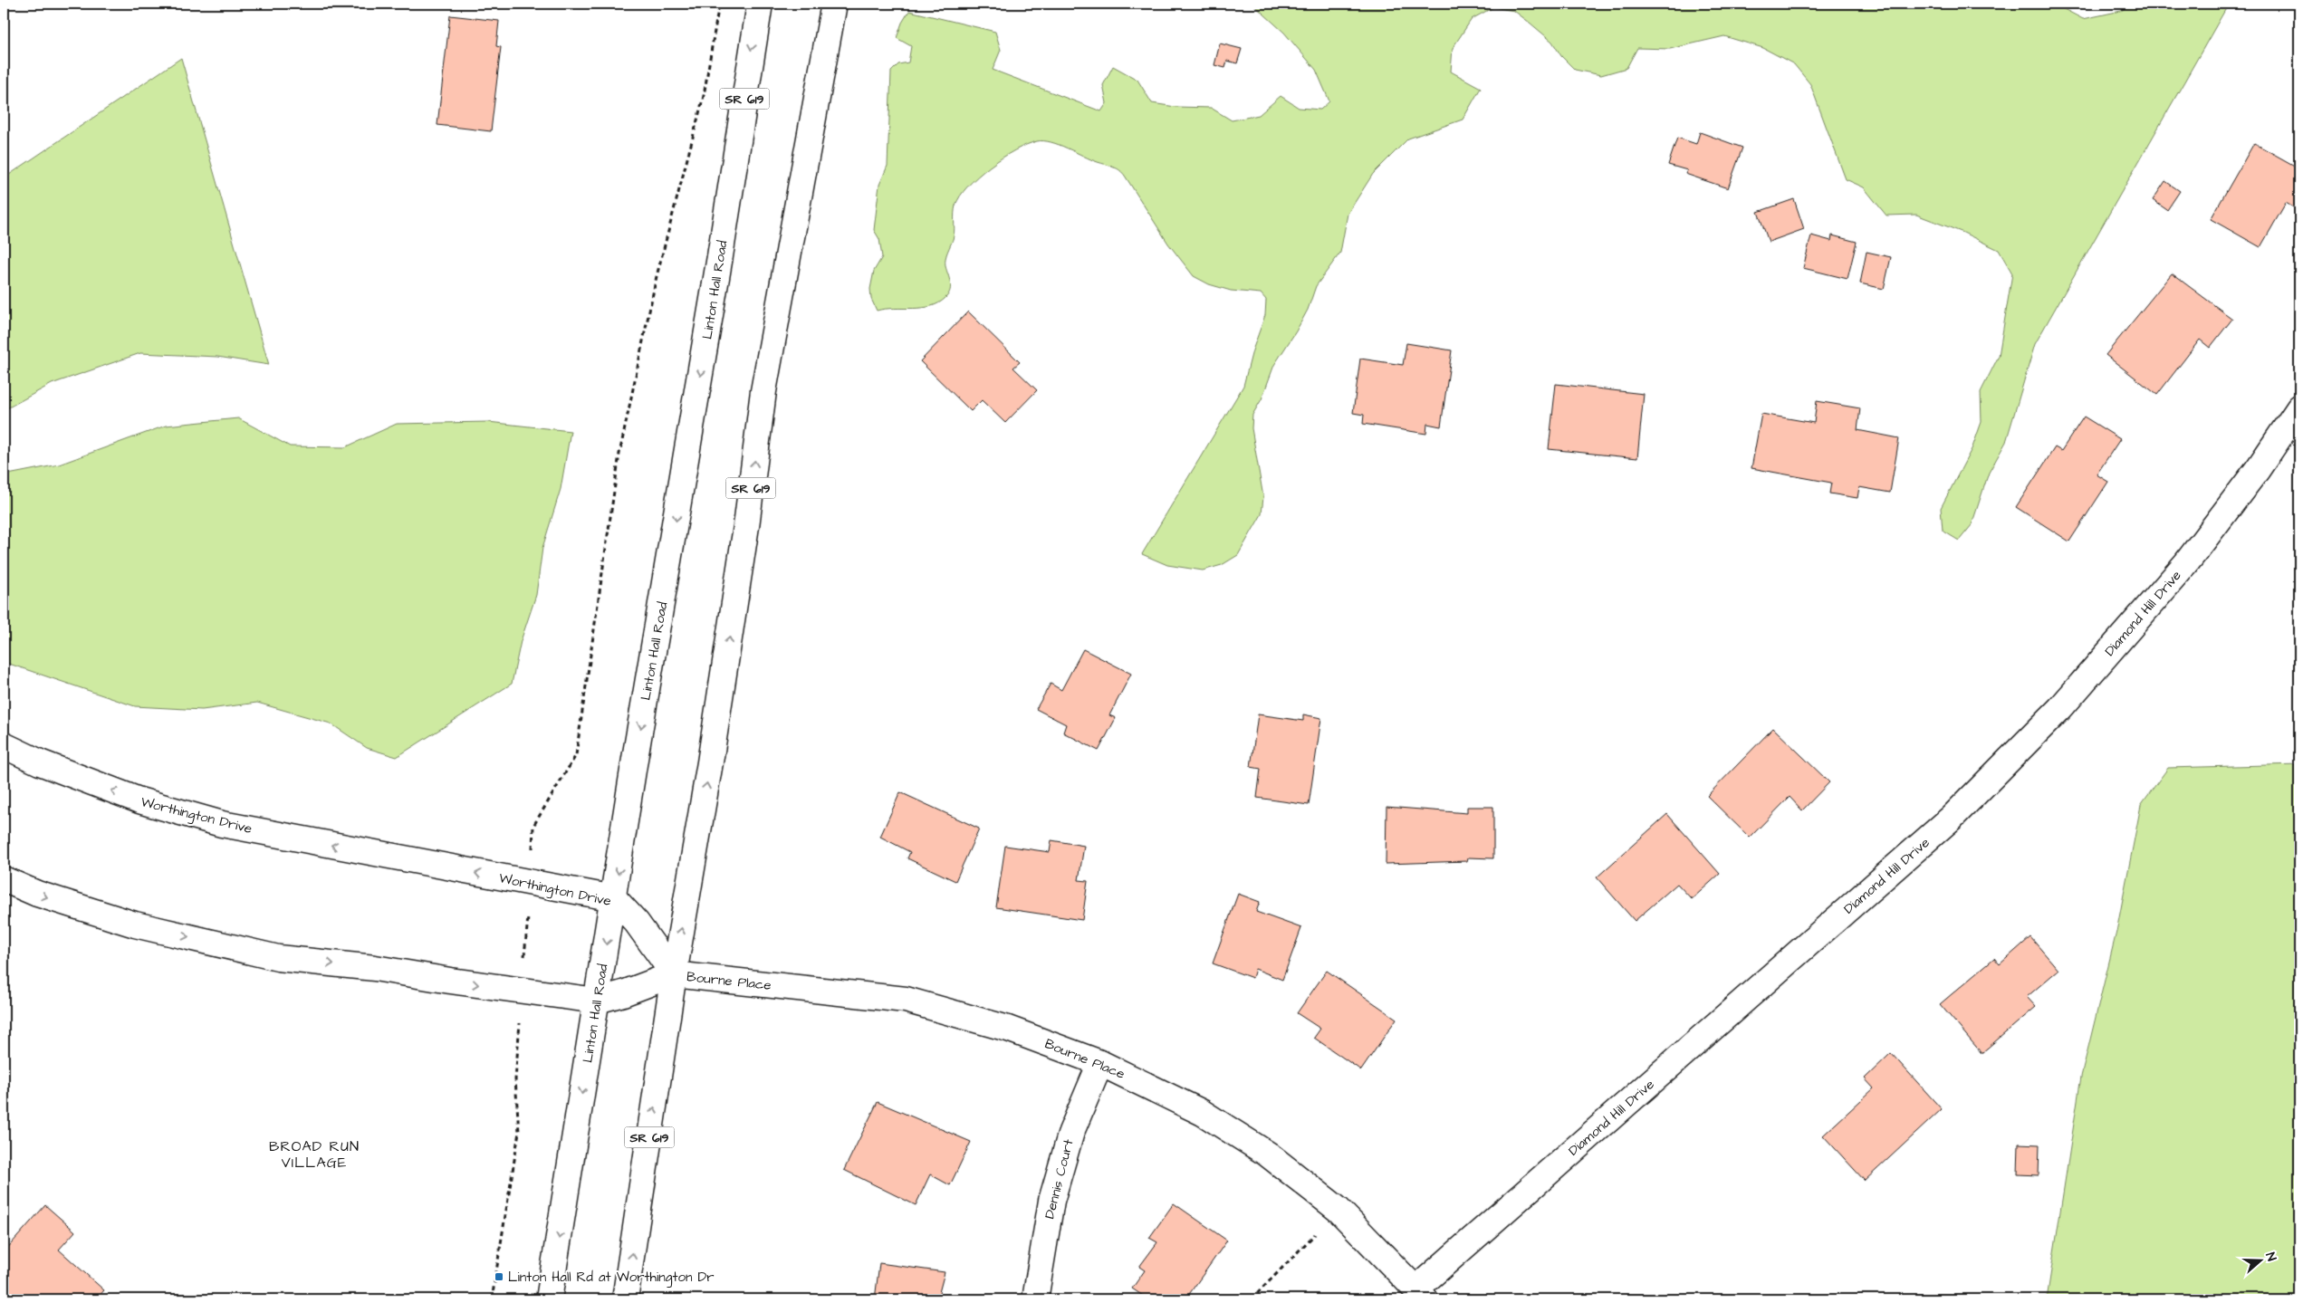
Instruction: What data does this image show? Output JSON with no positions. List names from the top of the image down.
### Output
{
  "streets": {
    "street": [
      "SR 619",
      "Linton Hall Road",
      "Diamond Hill Drive",
      "Worthington Drive",
      "Bourne Place",
      "Dennis Court"
    ]
  },
  "crossings": [
    ["SR 619", "Worthington Drive"],
    ["SR 619", "Bourne Place"],
    ["Linton Hall Road", "Worthington Drive"],
    ["Diamond Hill Drive", "Bourne Place"],
    ["Worthington Drive", "Bourne Place"],
    ["Bourne Place", "Dennis Court"]
  ],
  "districts": ["BROAD RUN VILLAGE"],
  "places": {
    "transit": ["Linton Hall Rd at Worthington Dr"]
  },
  "north": "right"
}
